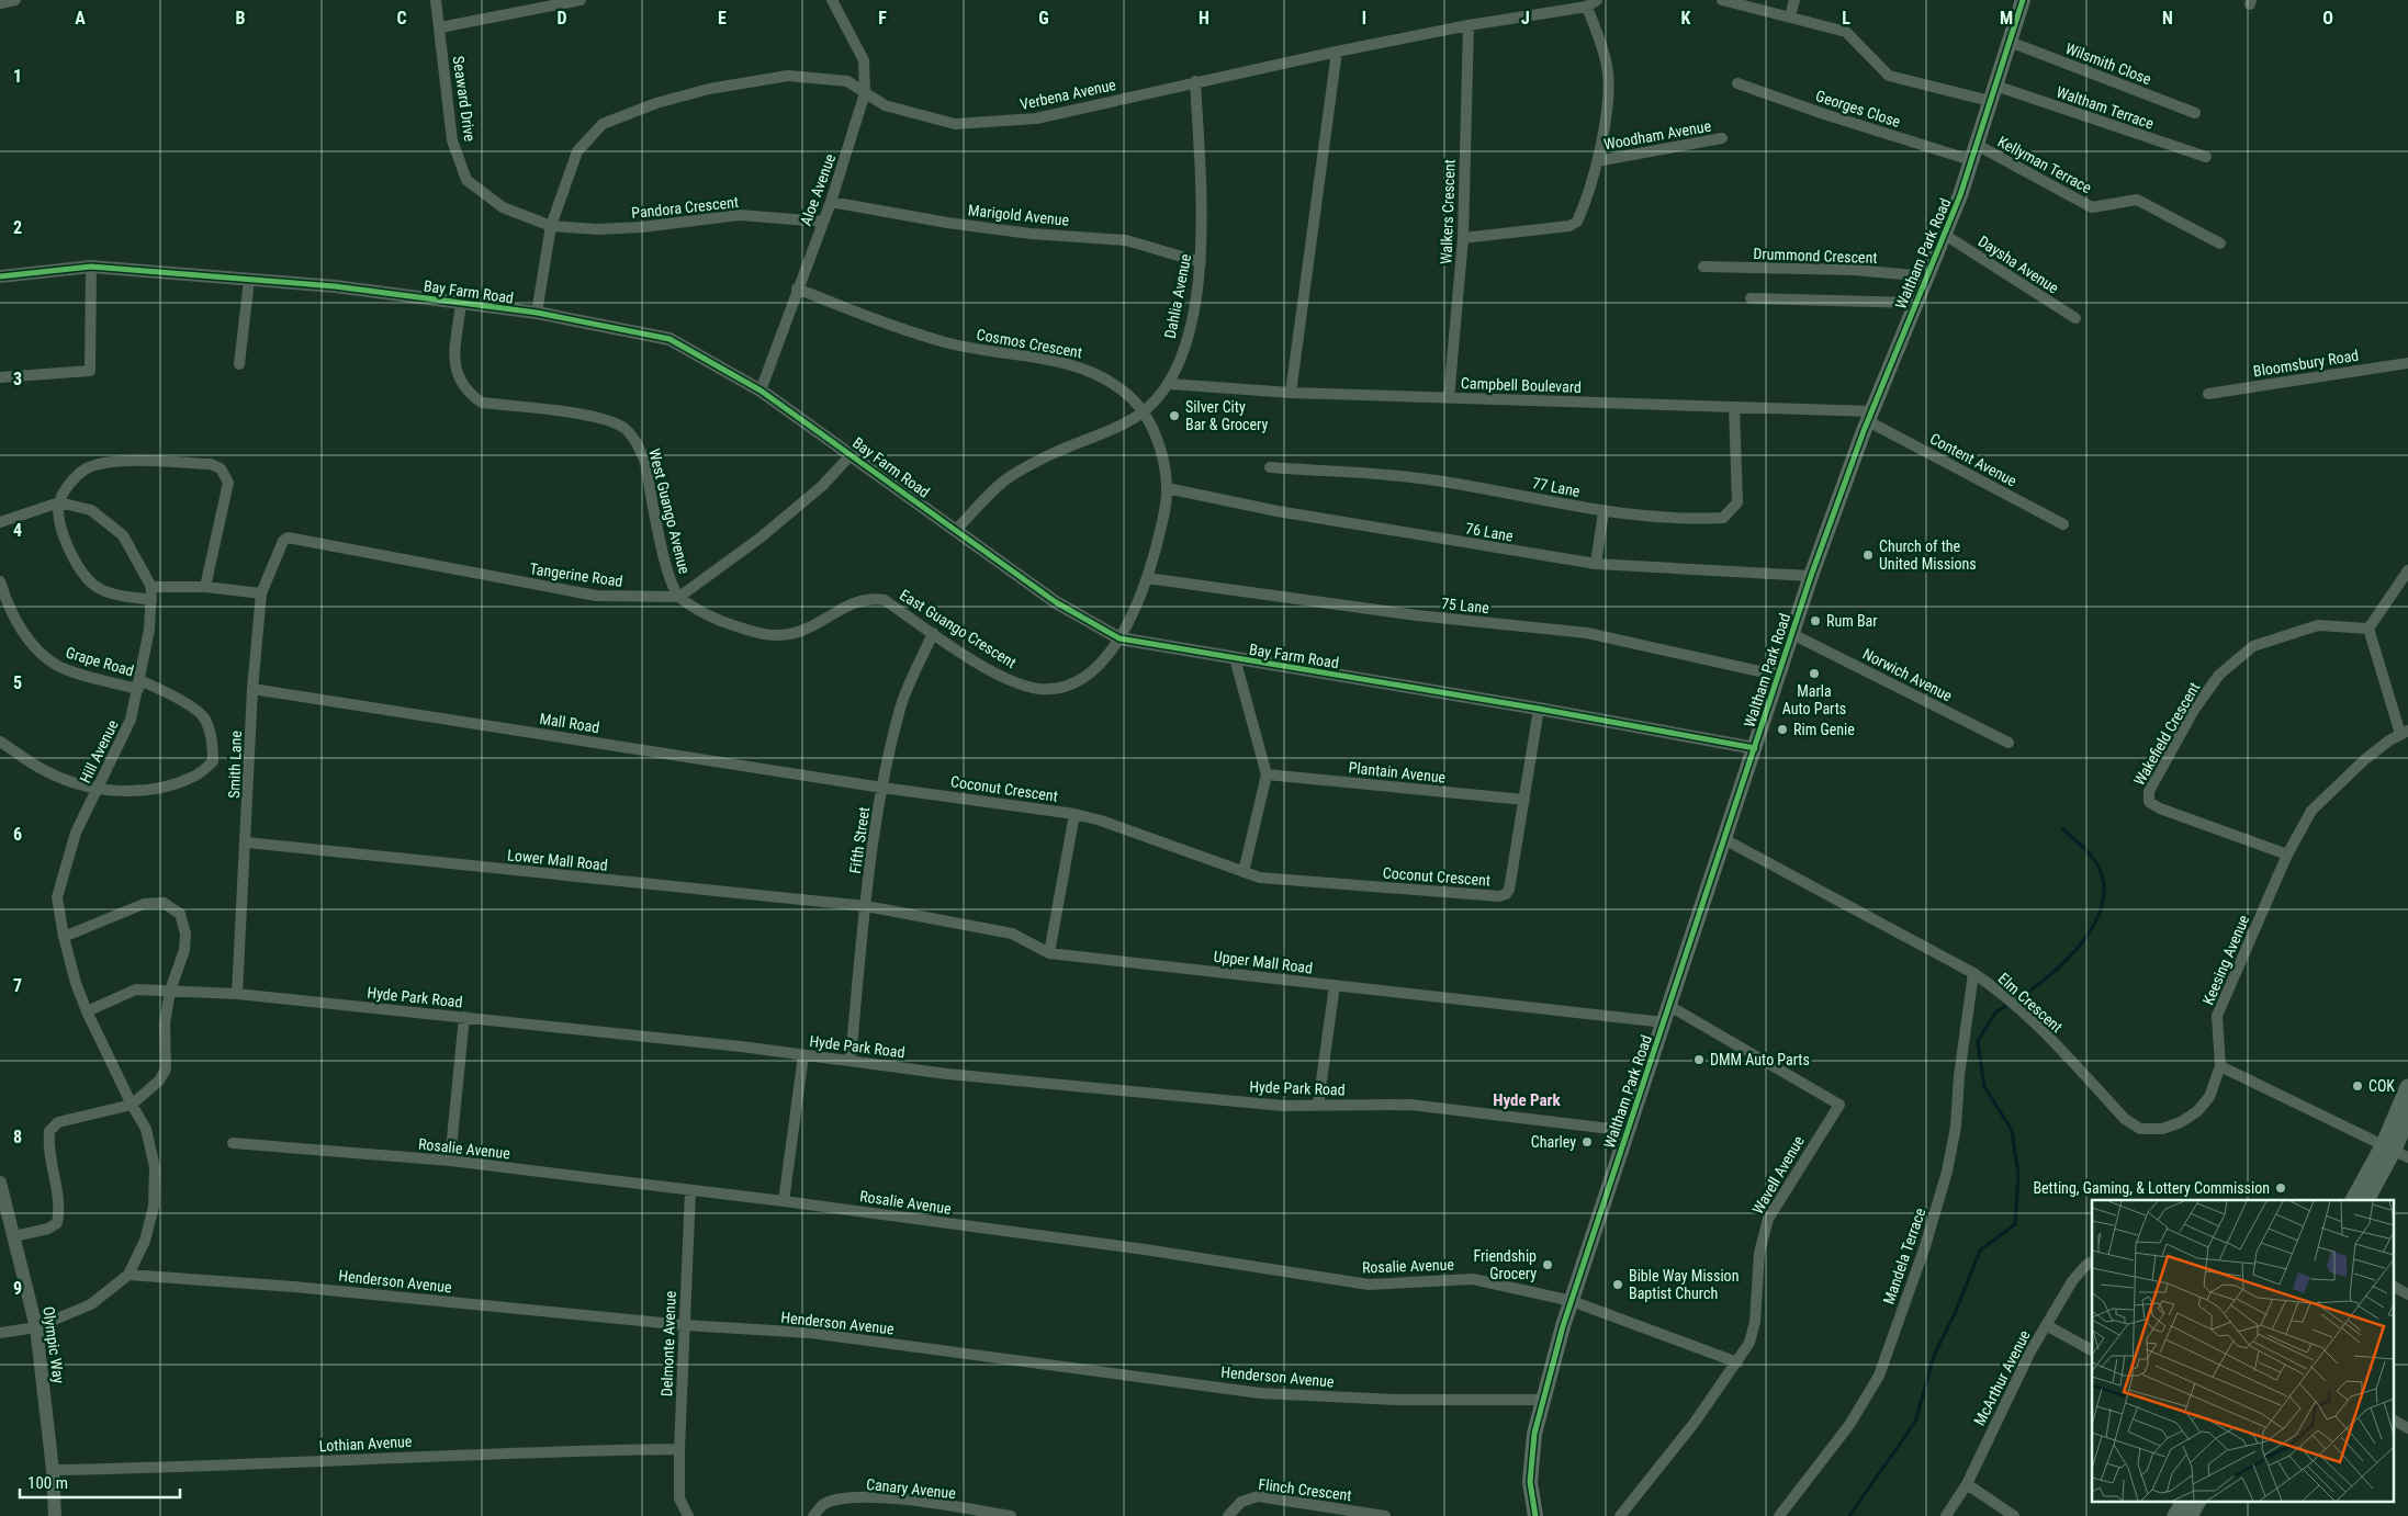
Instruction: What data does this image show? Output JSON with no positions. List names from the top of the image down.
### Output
{
  "streets": {
    "main road": ["Waltham Park Road"],
    "street": [
      "Wilsmith Close",
      "Verbena Avenue",
      "Seaward Drive",
      "Waltham Terrace",
      "Georges Close",
      "Woodham Avenue",
      "Kellyman Terrace",
      "Aloe Avenue",
      "Pandora Crescent",
      "Walkers Crescent",
      "Marigold Avenue",
      "Drummond Crescent",
      "Daysha Avenue",
      "Bay Farm Road",
      "Dahlia Avenue",
      "Cosmos Crescent",
      "Bloomsbury Road",
      "Campbell Boulevard",
      "Content Avenue",
      "77 Lane",
      "West Guango Avenue",
      "76 Lane",
      "Tangerine Road",
      "75 Lane",
      "East Guango Crescent",
      "Grape Road",
      "Norwich Avenue",
      "Mall Road",
      "Wakefield Crescent",
      "Hill Avenue",
      "Smith Lane",
      "Plantain Avenue",
      "Coconut Crescent",
      "Fifth Street",
      "Lower Mall Road",
      "Keesing Avenue",
      "Upper Mall Road",
      "Hyde Park Road",
      "Elm Crescent",
      "Rosalie Avenue",
      "Wavell Avenue",
      "Mandela Terrace",
      "Henderson Avenue",
      "Delmonte Avenue",
      "Olympic Way",
      "McArthur Avenue",
      "Lothian Avenue",
      "Canary Avenue",
      "Flinch Crescent"
    ]
  },
  "crossings": [
    ["Wilsmith Close", "Waltham Park Road"],
    ["Verbena Avenue", "Seaward Drive"],
    ["Verbena Avenue", "Aloe Avenue"],
    ["Verbena Avenue", "Pandora Crescent"],
    ["Verbena Avenue", "Walkers Crescent"],
    ["Verbena Avenue", "Dahlia Avenue"],
    ["Seaward Drive", "Pandora Crescent"],
    ["Waltham Terrace", "Waltham Park Road"],
    ["Georges Close", "Waltham Park Road"],
    ["Kellyman Terrace", "Waltham Park Road"],
    ["Aloe Avenue", "Pandora Crescent"],
    ["Aloe Avenue", "Marigold Avenue"],
    ["Aloe Avenue", "Bay Farm Road"],
    ["Aloe Avenue", "Cosmos Crescent"],
    ["Walkers Crescent", "Campbell Boulevard"],
    ["Marigold Avenue", "Dahlia Avenue"],
    ["Waltham Park Road", "Drummond Crescent"],
    ["Waltham Park Road", "Daysha Avenue"],
    ["Waltham Park Road", "Bay Farm Road"],
    ["Waltham Park Road", "Campbell Boulevard"],
    ["Waltham Park Road", "Content Avenue"],
    ["Waltham Park Road", "76 Lane"],
    ["Waltham Park Road", "75 Lane"],
    ["Waltham Park Road", "Norwich Avenue"],
    ["Waltham Park Road", "Upper Mall Road"],
    ["Waltham Park Road", "Hyde Park Road"],
    ["Waltham Park Road", "Elm Crescent"],
    ["Waltham Park Road", "Rosalie Avenue"],
    ["Waltham Park Road", "Wavell Avenue"],
    ["Waltham Park Road", "Henderson Avenue"],
    ["Bay Farm Road", "Dahlia Avenue"],
    ["Bay Farm Road", "Cosmos Crescent"],
    ["Bay Farm Road", "West Guango Avenue"],
    ["Bay Farm Road", "East Guango Crescent"],
    ["Bay Farm Road", "Coconut Crescent"],
    ["Dahlia Avenue", "Cosmos Crescent"],
    ["Dahlia Avenue", "Campbell Boulevard"],
    ["Cosmos Crescent", "76 Lane"],
    ["Cosmos Crescent", "75 Lane"],
    ["Cosmos Crescent", "East Guango Crescent"],
    ["Campbell Boulevard", "Content Avenue"],
    ["Campbell Boulevard", "77 Lane"],
    ["West Guango Avenue", "Tangerine Road"],
    ["West Guango Avenue", "East Guango Crescent"],
    ["Tangerine Road", "East Guango Crescent"],
    ["Tangerine Road", "Smith Lane"],
    ["East Guango Crescent", "Fifth Street"],
    ["Grape Road", "Hill Avenue"],
    ["Mall Road", "Smith Lane"],
    ["Mall Road", "Coconut Crescent"],
    ["Mall Road", "Fifth Street"],
    ["Wakefield Crescent", "Keesing Avenue"],
    ["Hill Avenue", "Hyde Park Road"],
    ["Hill Avenue", "Henderson Avenue"],
    ["Smith Lane", "Lower Mall Road"],
    ["Smith Lane", "Hyde Park Road"],
    ["Plantain Avenue", "Coconut Crescent"],
    ["Coconut Crescent", "Fifth Street"],
    ["Fifth Street", "Lower Mall Road"],
    ["Fifth Street", "Upper Mall Road"],
    ["Fifth Street", "Hyde Park Road"],
    ["Lower Mall Road", "Upper Mall Road"],
    ["Keesing Avenue", "Elm Crescent"],
    ["Elm Crescent", "Mandela Terrace"],
    ["Rosalie Avenue", "Wavell Avenue"],
    ["Rosalie Avenue", "Delmonte Avenue"],
    ["Henderson Avenue", "Delmonte Avenue"],
    ["Delmonte Avenue", "Lothian Avenue"],
    ["Olympic Way", "Lothian Avenue"]
  ],
  "districts": ["Hyde Park"],
  "places": [
    "Silver City Bar & Grocery",
    "Church of the United Missions",
    "Rum Bar",
    "Marla Auto Parts",
    "Rim Genie",
    "DMM Auto Parts",
    "COK",
    "Charley",
    "Betting, Gaming, & Lottery Commission",
    "Friendship Grocery",
    "Bible Way Mission Baptist Church"
  ],
  "scale_bar": "100 m",
  "grid": {
    "columns": [
      "A",
      "B",
      "C",
      "D",
      "E",
      "F",
      "G",
      "H",
      "I",
      "J",
      "K",
      "L",
      "M",
      "N",
      "O"
    ],
    "rows": [
      "1",
      "2",
      "3",
      "4",
      "5",
      "6",
      "7",
      "8",
      "9"
    ]
  }
}
